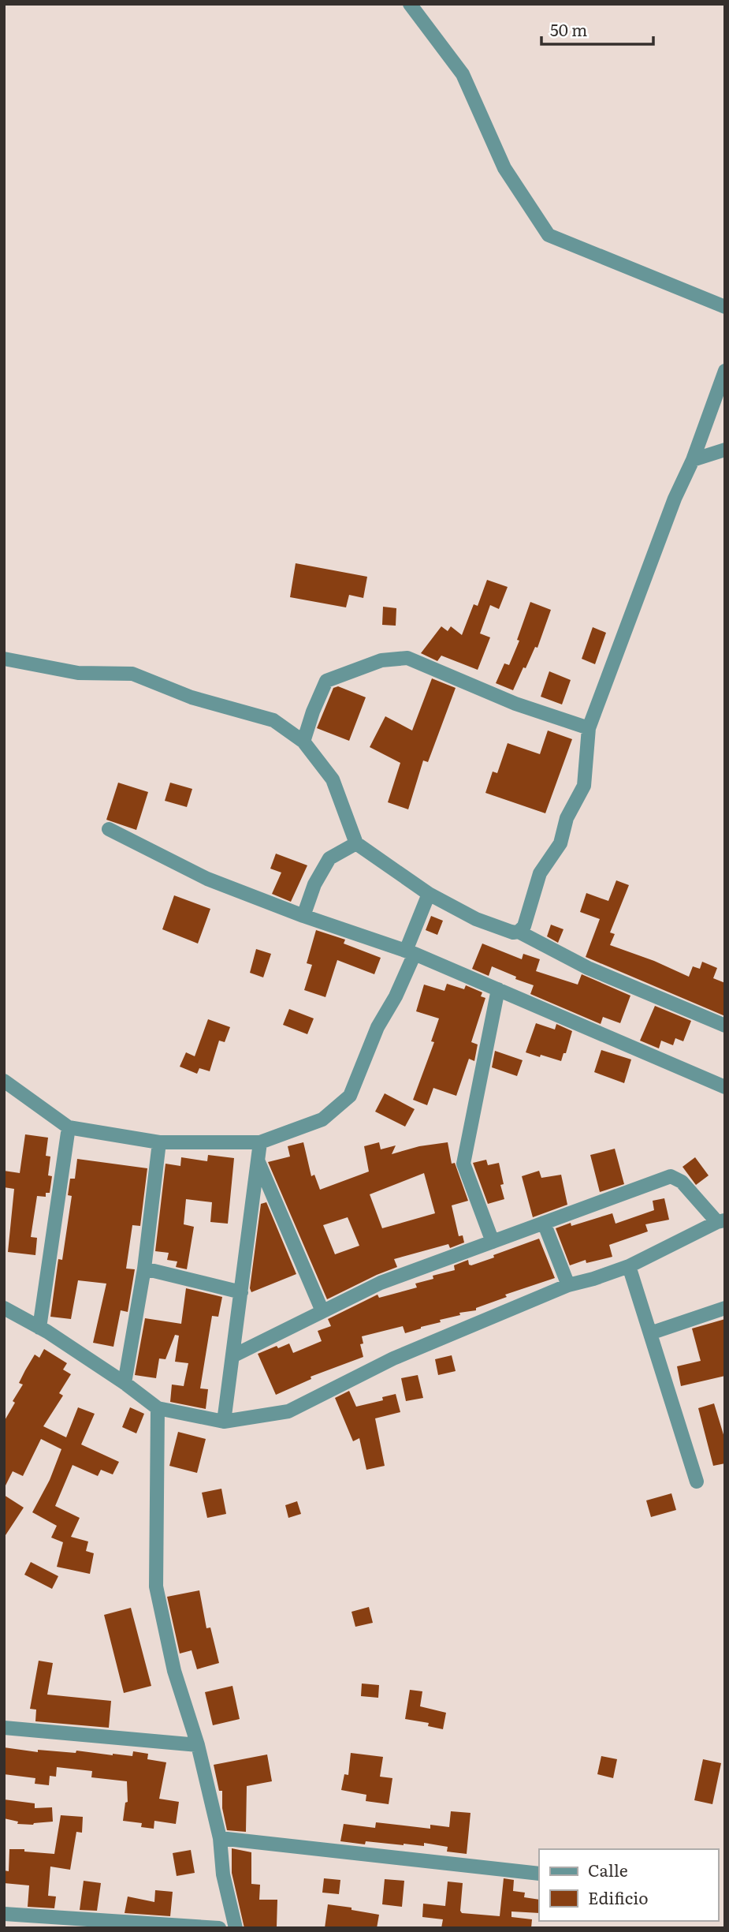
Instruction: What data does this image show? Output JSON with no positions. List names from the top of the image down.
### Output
{
  "legend": ["Calle", "Edificio"],
  "scale_bar": "50 m"
}
